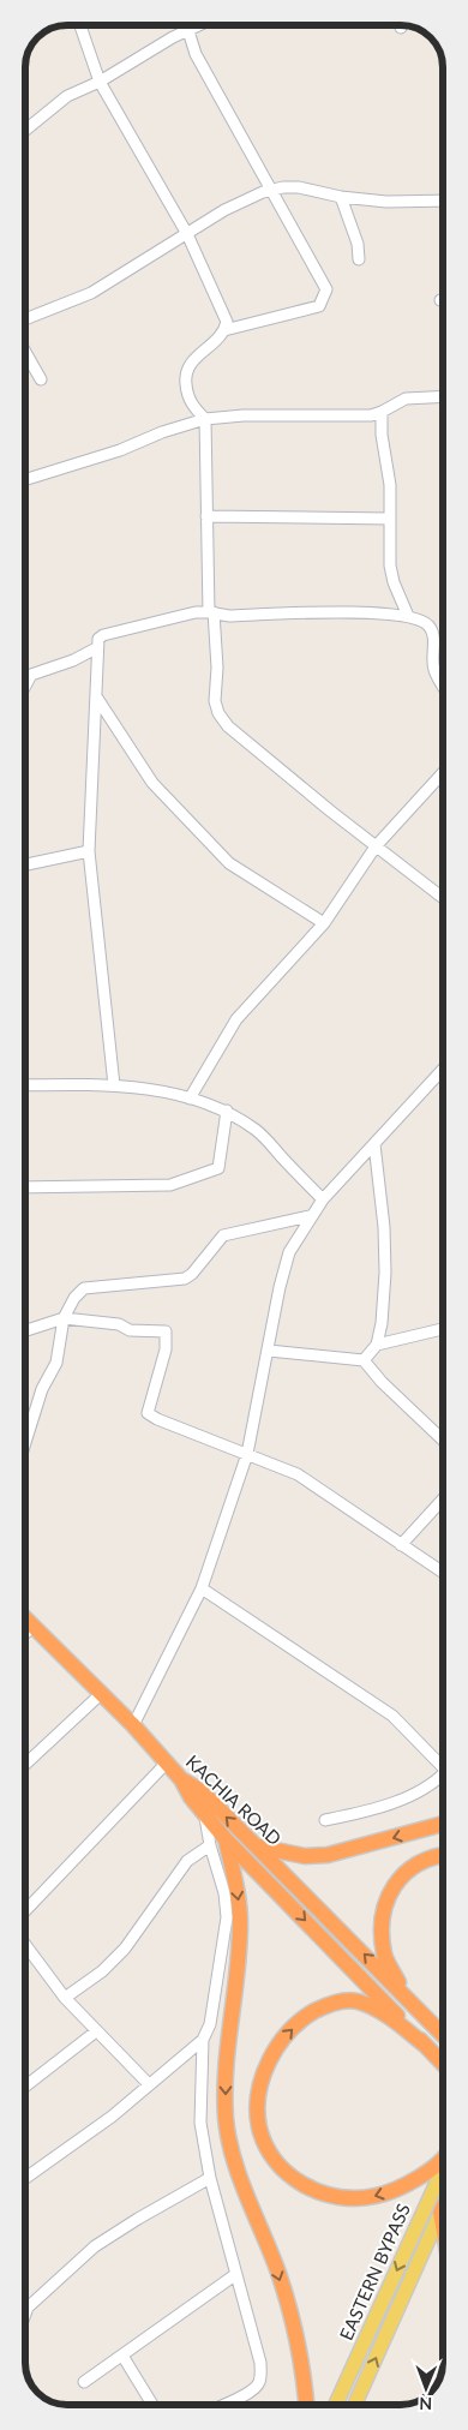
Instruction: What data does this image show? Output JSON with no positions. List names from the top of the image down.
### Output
{
  "streets": {
    "highway": ["KACHIA ROAD", "EASTERN BYPASS"]
  },
  "north": "bottom"
}
